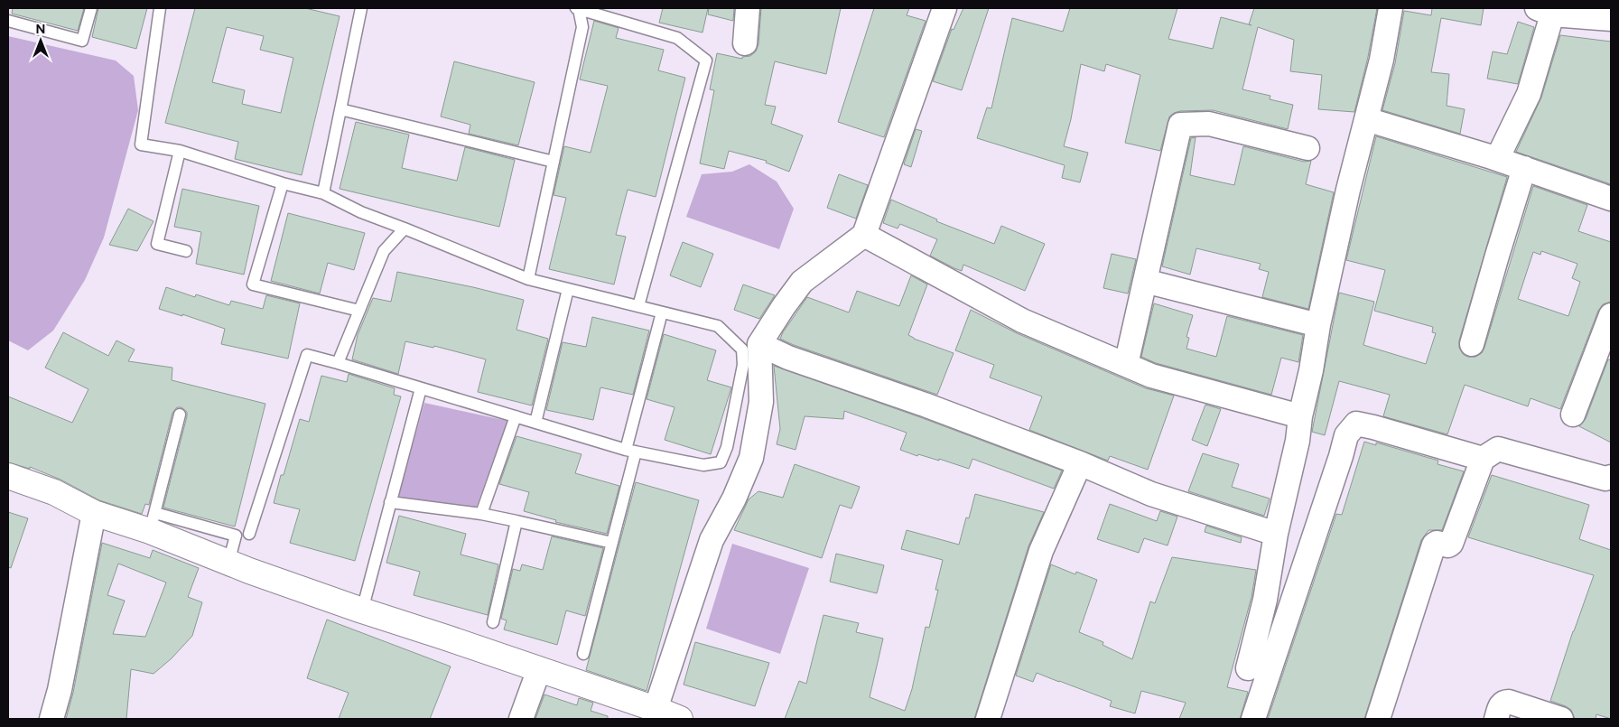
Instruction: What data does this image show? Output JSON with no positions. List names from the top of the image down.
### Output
{
  "north": "top"
}
